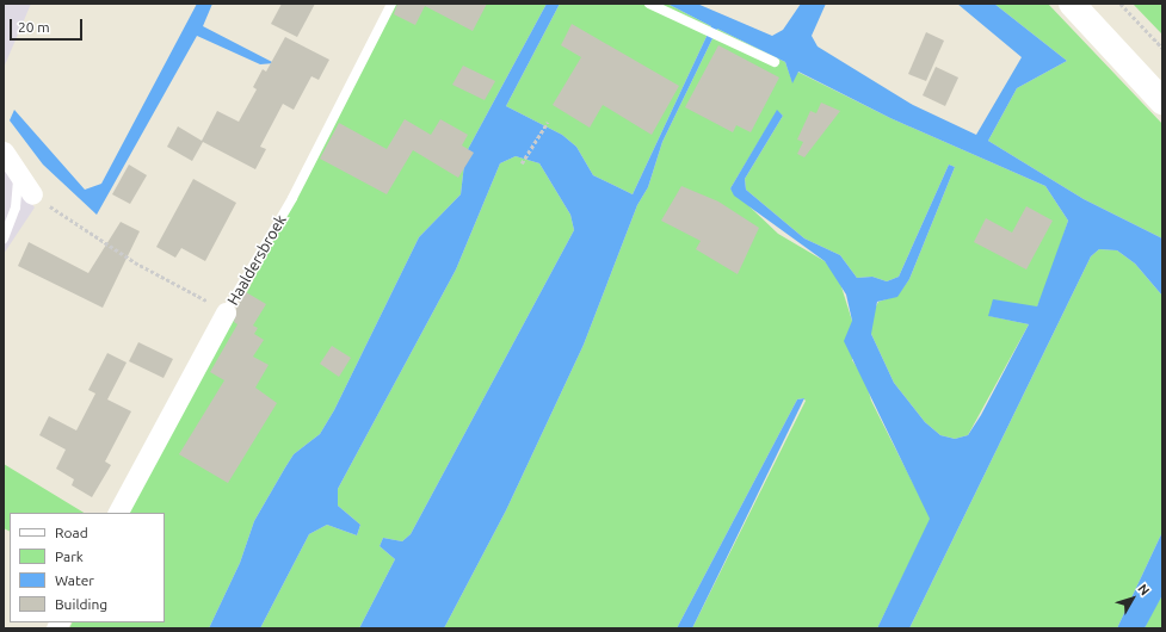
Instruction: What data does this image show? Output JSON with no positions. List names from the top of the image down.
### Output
{
  "streets": {
    "street": ["Haaldersbroek"]
  },
  "legend": [
    "Road",
    "Park",
    "Water",
    "Building"
  ],
  "scale_bar": "20 m",
  "north": "top right"
}
